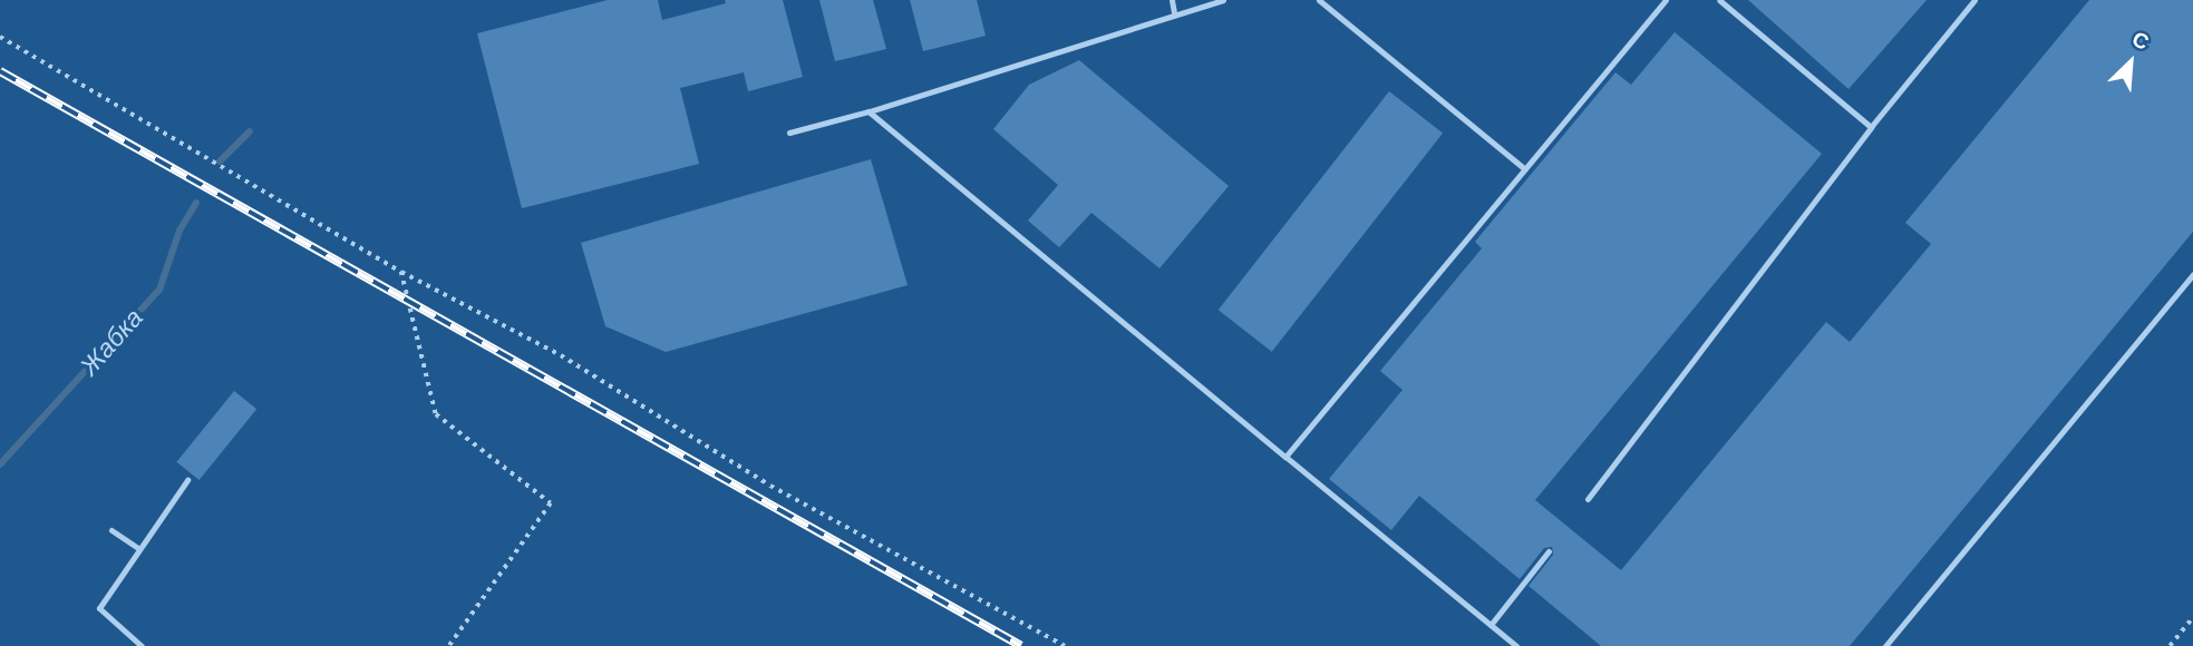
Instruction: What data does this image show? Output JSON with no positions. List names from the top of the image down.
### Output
{
  "water": ["Жабка"],
  "north": "top right"
}
